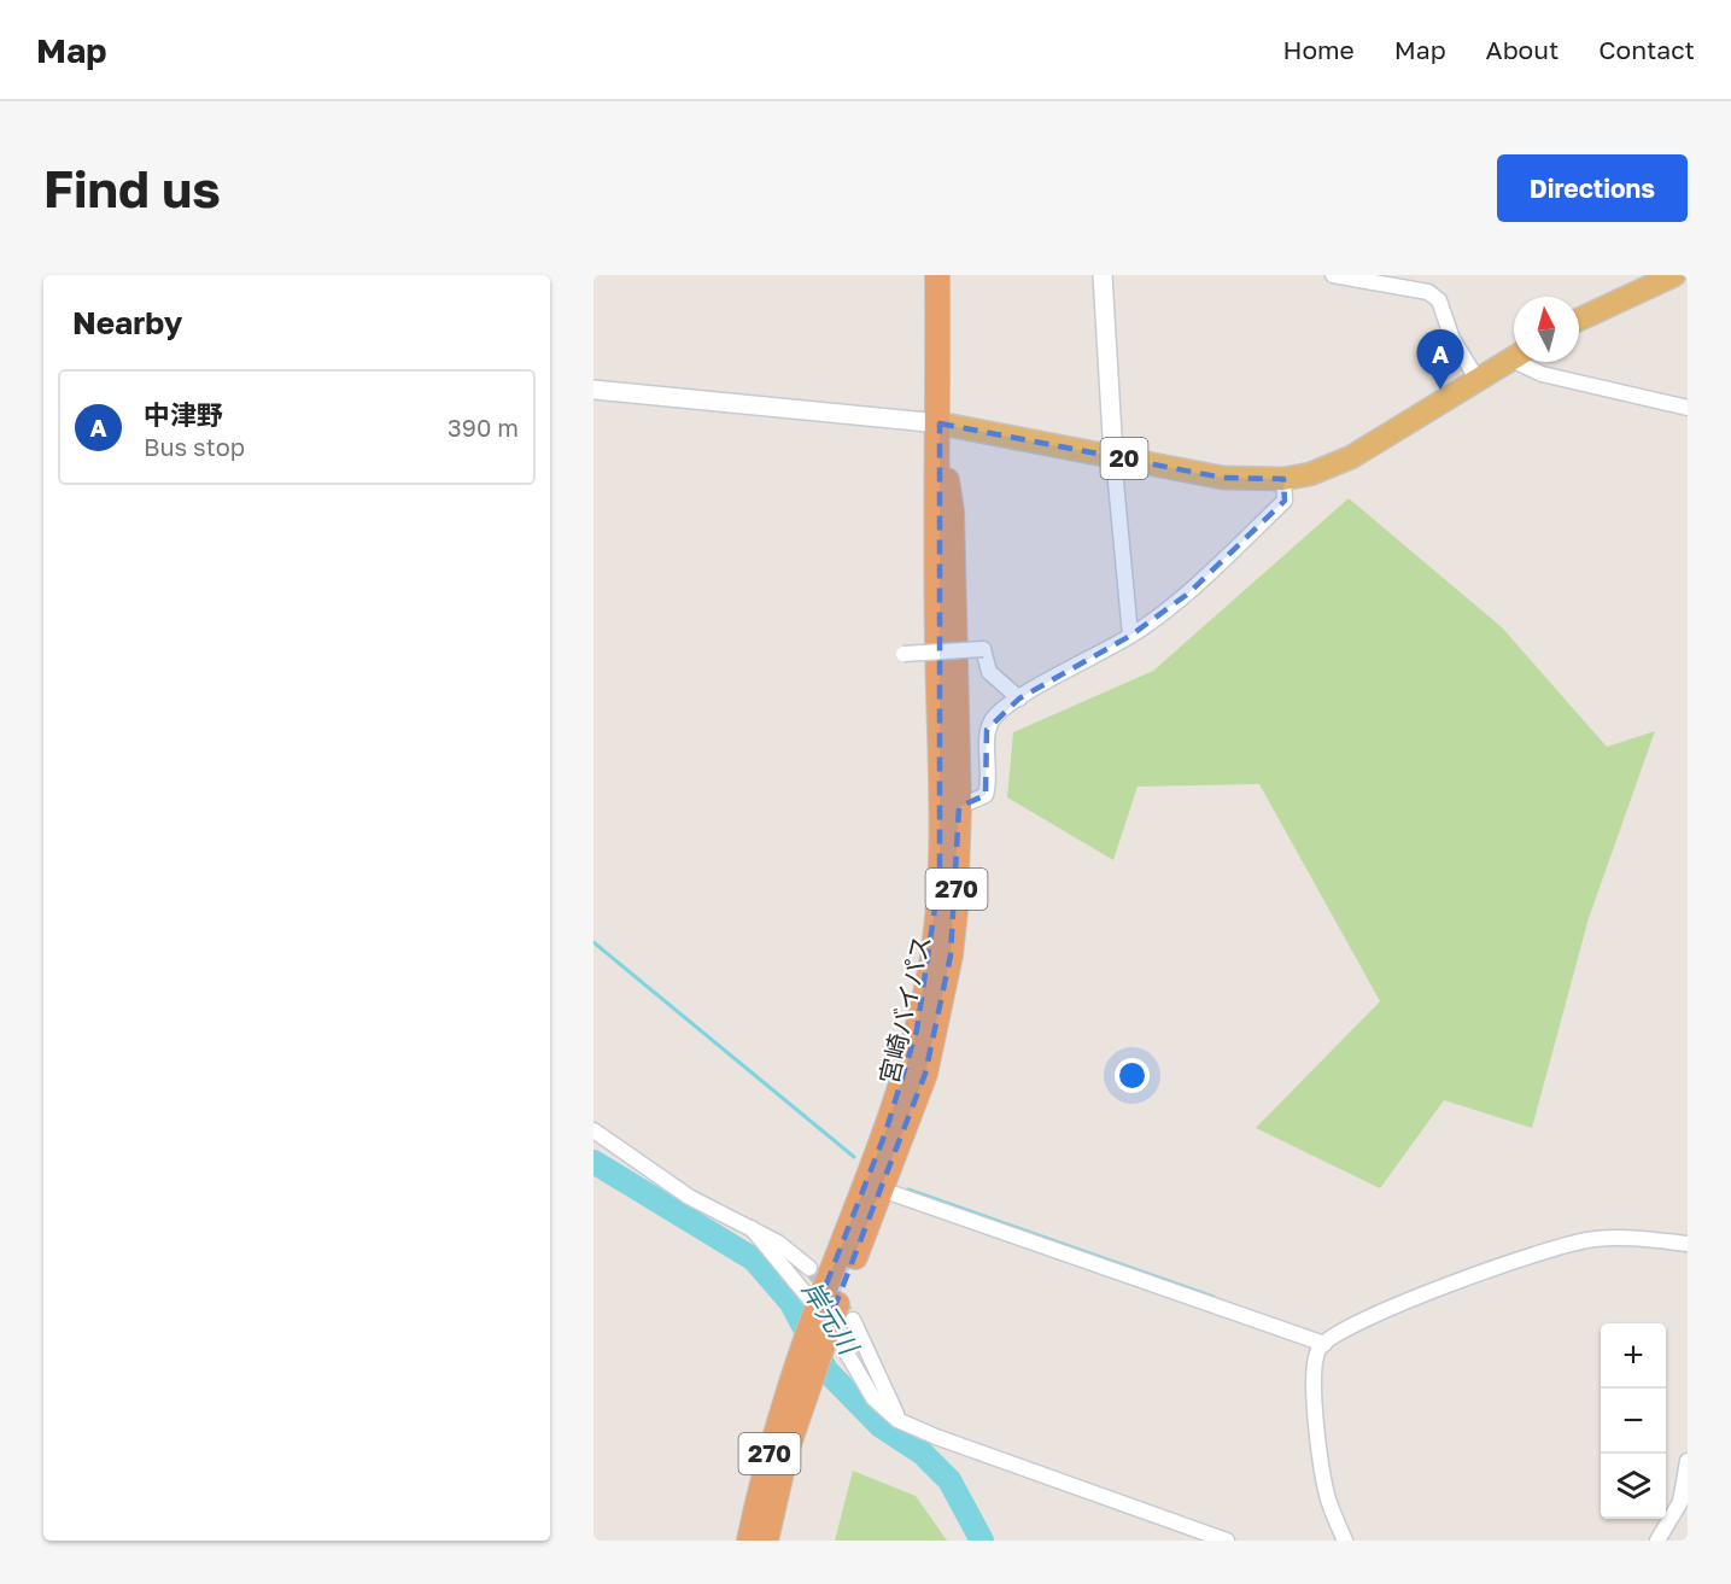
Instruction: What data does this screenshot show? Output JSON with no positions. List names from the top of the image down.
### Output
{
  "streets": {
    "highway": ["270", "宮崎バイパス"],
    "main road": ["20"]
  },
  "crossings": [
    ["20", "宮崎バイパス"]
  ],
  "water": ["岸元川"],
  "north": "top",
  "page": {
    "header": "Map",
    "nav": [
      "Home",
      "Map",
      "About",
      "Contact"
    ],
    "buttons": "Directions",
    "title": "Find us",
    "heading": "Nearby",
    "pins": "A",
    "list": [
      {
        "mark": "A",
        "name": "中津野",
        "note": "Bus stop",
        "value": "390 m"
      }
    ],
    "map_buttons": ["+", "−"]
  }
}
